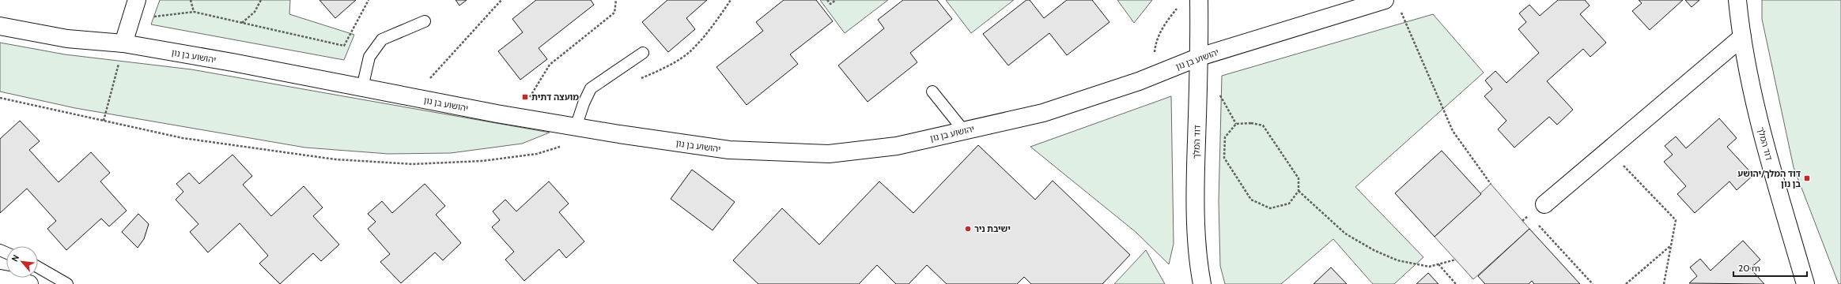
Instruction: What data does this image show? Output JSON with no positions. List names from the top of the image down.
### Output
{
  "streets": {
    "street": ["יהושוע בן נון", "דוד המלך"]
  },
  "crossings": [
    ["יהושוע בן נון", "דוד המלך"]
  ],
  "places": {
    "transit": ["מועצה דתית", "דוד המלך/יהושע בן נון"],
    "other": ["ישיבת ניר"]
  },
  "scale_bar": "20 m",
  "north": "top left"
}
